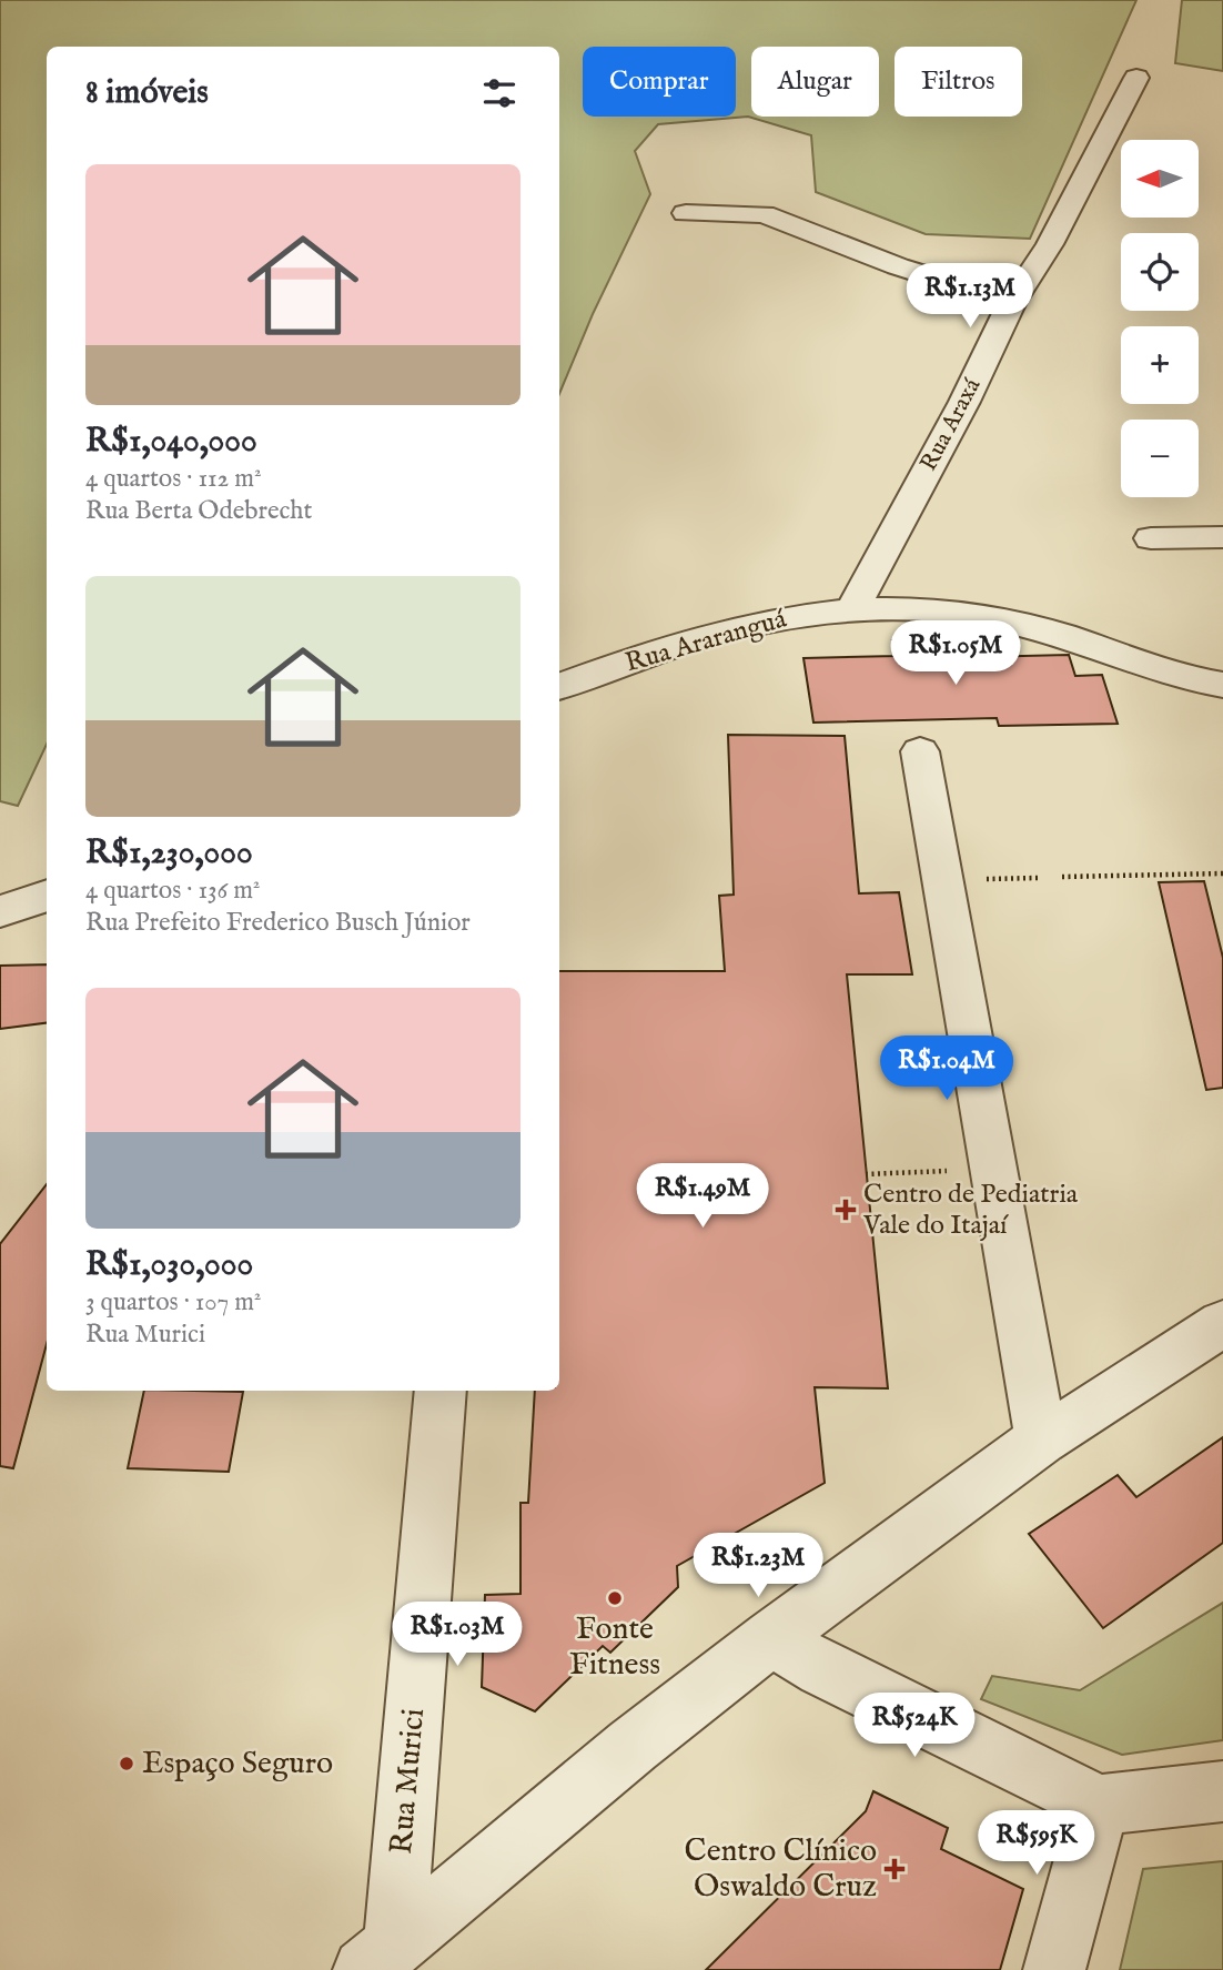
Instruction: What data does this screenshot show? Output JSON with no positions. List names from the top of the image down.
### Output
{
  "streets": {
    "street": ["Rua Araxá", "Rua Araranguá", "Rua Murici"]
  },
  "crossings": [
    ["Rua Araxá", "Rua Araranguá"]
  ],
  "places": {
    "health": ["Centro de Pediatria Vale do Itajaí", "Centro Clínico Oswaldo Cruz"],
    "other": ["Fonte Fitness", "Espaço Seguro"]
  },
  "north": "left",
  "page": {
    "chip": ["Comprar", "Alugar", "Filtros"],
    "heading": "8 imóveis",
    "map_buttons": ["+", "−"],
    "list": [
      {
        "name": "R$1,040,000",
        "note": "4 quartos · 112 m² · Rua Berta Odebrecht"
      },
      {
        "name": "R$1,230,000",
        "note": "4 quartos · 136 m² · Rua Prefeito Frederico Busch Júnior"
      },
      {
        "name": "R$1,030,000",
        "note": "3 quartos · 107 m² · Rua Murici"
      }
    ],
    "price": [
      "R$1.13M",
      "R$1.05M",
      "R$1.04M",
      "R$1.49M",
      "R$1.23M",
      "R$1.03M",
      "R$524K",
      "R$595K"
    ]
  }
}
